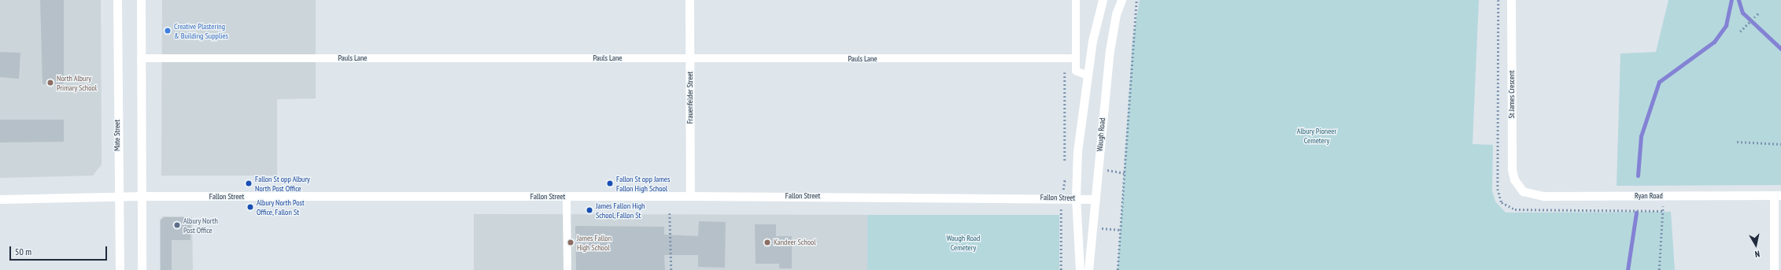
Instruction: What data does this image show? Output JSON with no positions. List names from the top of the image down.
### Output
{
  "streets": {
    "street": [
      "St James Crescent",
      "Frauenfelder Street",
      "Waugh Road",
      "Mate Street",
      "Fallon Street",
      "Ryan Road"
    ],
    "lane": ["Pauls Lane"]
  },
  "crossings": [
    ["Pauls Lane", "Frauenfelder Street"],
    ["St James Crescent", "Ryan Road"],
    ["Frauenfelder Street", "Fallon Street"],
    ["Waugh Road", "Fallon Street"],
    ["Mate Street", "Fallon Street"]
  ],
  "parks": ["Albury Pioneer Cemetery", "Waugh Road Cemetery"],
  "places": [
    "Creative Plastering & Building Supplies",
    "North Albury Primary School",
    "Fallon St opp Albury North Post Office",
    "Fallon St opp James Fallon High School",
    "Albury North Post Office, Fallon St",
    "James Fallon High School, Fallon St",
    "Albury North Post Office",
    "James Fallon High School",
    "Kandeer School"
  ],
  "scale_bar": "50 m",
  "north": "bottom"
}
